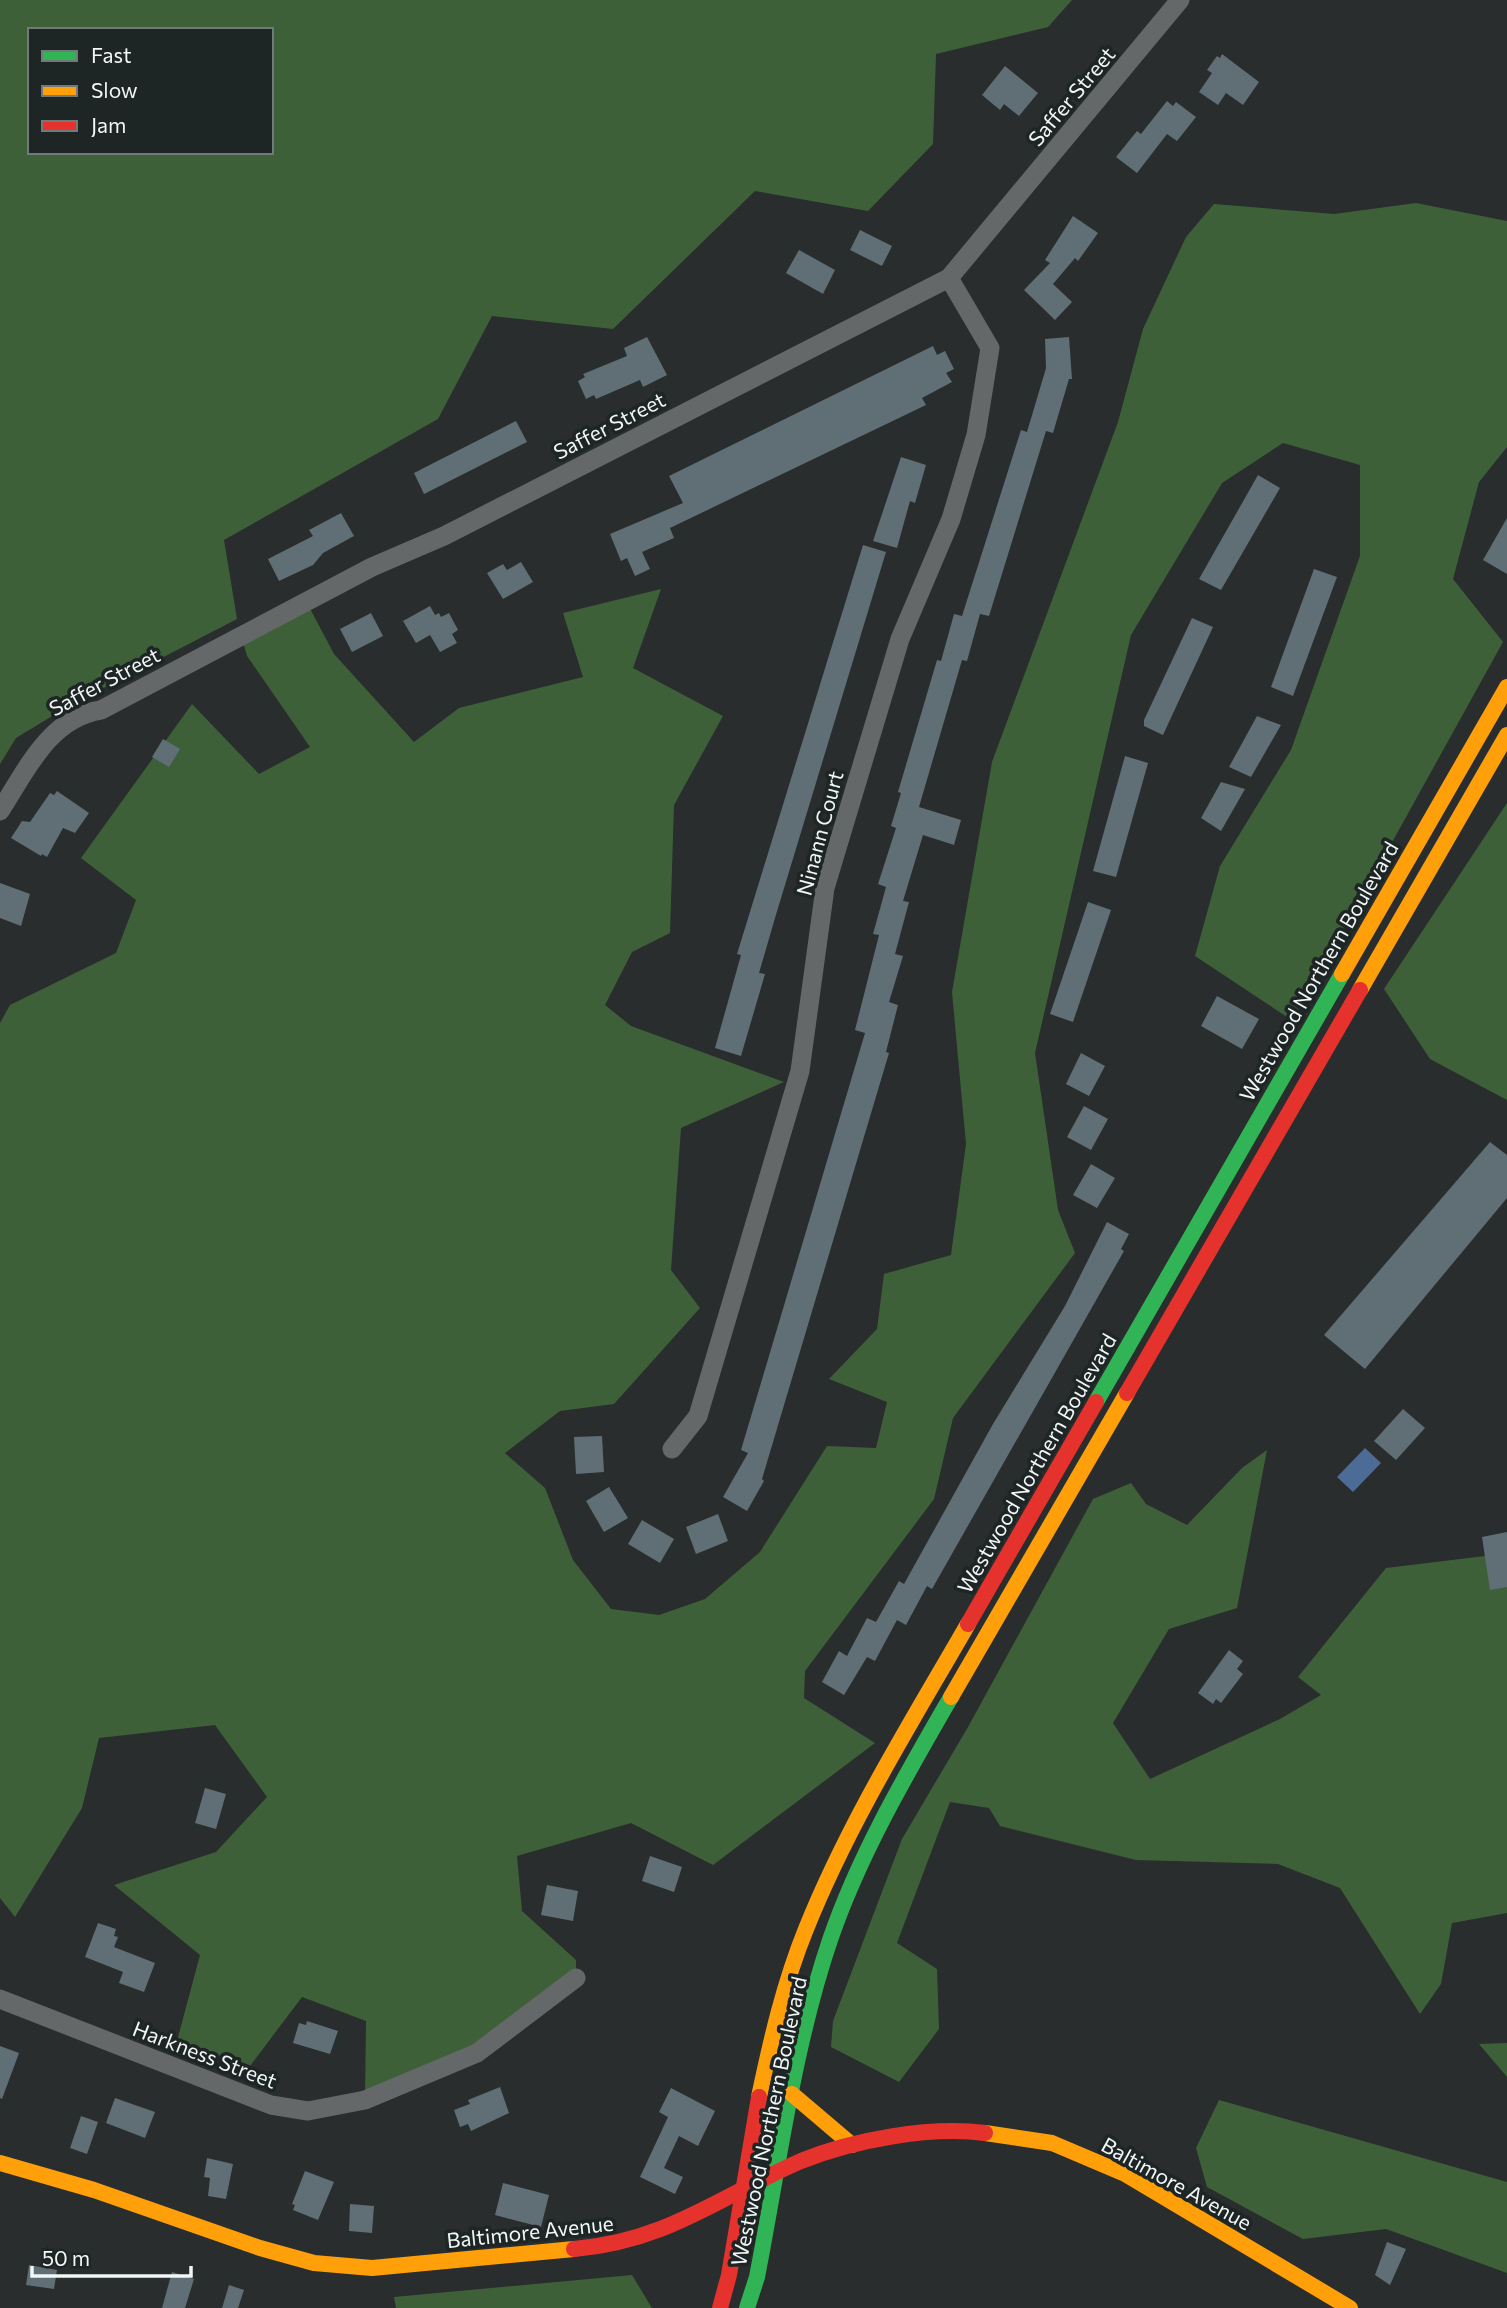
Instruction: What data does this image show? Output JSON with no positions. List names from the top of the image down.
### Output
{
  "streets": {
    "main road": ["Westwood Northern Boulevard", "Baltimore Avenue"],
    "street": ["Saffer Street", "Ninann Court", "Harkness Street"]
  },
  "crossings": [
    ["Saffer Street", "Ninann Court"],
    ["Westwood Northern Boulevard", "Baltimore Avenue"]
  ],
  "legend": ["Fast", "Slow", "Jam"],
  "scale_bar": "50 m"
}
